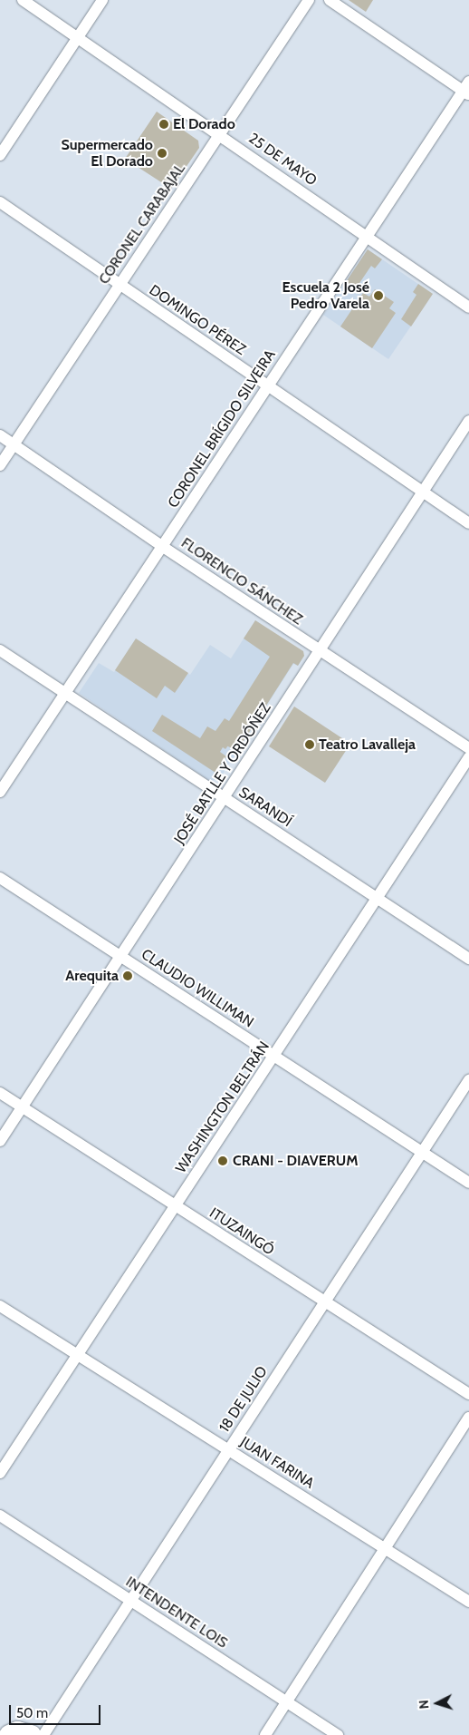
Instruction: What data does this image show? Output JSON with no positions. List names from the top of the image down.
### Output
{
  "streets": {
    "street": [
      "25 DE MAYO",
      "CORONEL CARABAJAL",
      "DOMINGO PÉREZ",
      "CORONEL BRÍGIDO SILVEIRA",
      "FLORENCIO SÁNCHEZ",
      "JOSÉ BATLLE Y ORDÓÑEZ",
      "SARANDÍ",
      "CLAUDIO WILLIMAN",
      "WASHINGTON BELTRÁN",
      "ITUZAINGÓ",
      "18 DE JULIO",
      "JUAN FARINA",
      "INTENDENTE LOIS"
    ]
  },
  "crossings": [
    ["25 DE MAYO", "CORONEL CARABAJAL"],
    ["25 DE MAYO", "CORONEL BRÍGIDO SILVEIRA"],
    ["CORONEL CARABAJAL", "DOMINGO PÉREZ"],
    ["CORONEL CARABAJAL", "FLORENCIO SÁNCHEZ"],
    ["DOMINGO PÉREZ", "CORONEL BRÍGIDO SILVEIRA"],
    ["DOMINGO PÉREZ", "JOSÉ BATLLE Y ORDÓÑEZ"],
    ["CORONEL BRÍGIDO SILVEIRA", "FLORENCIO SÁNCHEZ"],
    ["CORONEL BRÍGIDO SILVEIRA", "SARANDÍ"],
    ["FLORENCIO SÁNCHEZ", "JOSÉ BATLLE Y ORDÓÑEZ"],
    ["JOSÉ BATLLE Y ORDÓÑEZ", "SARANDÍ"],
    ["JOSÉ BATLLE Y ORDÓÑEZ", "CLAUDIO WILLIMAN"],
    ["JOSÉ BATLLE Y ORDÓÑEZ", "ITUZAINGÓ"],
    ["SARANDÍ", "WASHINGTON BELTRÁN"],
    ["CLAUDIO WILLIMAN", "WASHINGTON BELTRÁN"],
    ["CLAUDIO WILLIMAN", "18 DE JULIO"],
    ["WASHINGTON BELTRÁN", "ITUZAINGÓ"],
    ["WASHINGTON BELTRÁN", "JUAN FARINA"],
    ["ITUZAINGÓ", "18 DE JULIO"],
    ["18 DE JULIO", "JUAN FARINA"],
    ["18 DE JULIO", "INTENDENTE LOIS"]
  ],
  "places": [
    "El Dorado",
    "Supermercado El Dorado",
    "Escuela 2 José Pedro Varela",
    "Teatro Lavalleja",
    "Arequita",
    "CRANI - DIAVERUM"
  ],
  "scale_bar": "50 m",
  "north": "left"
}
